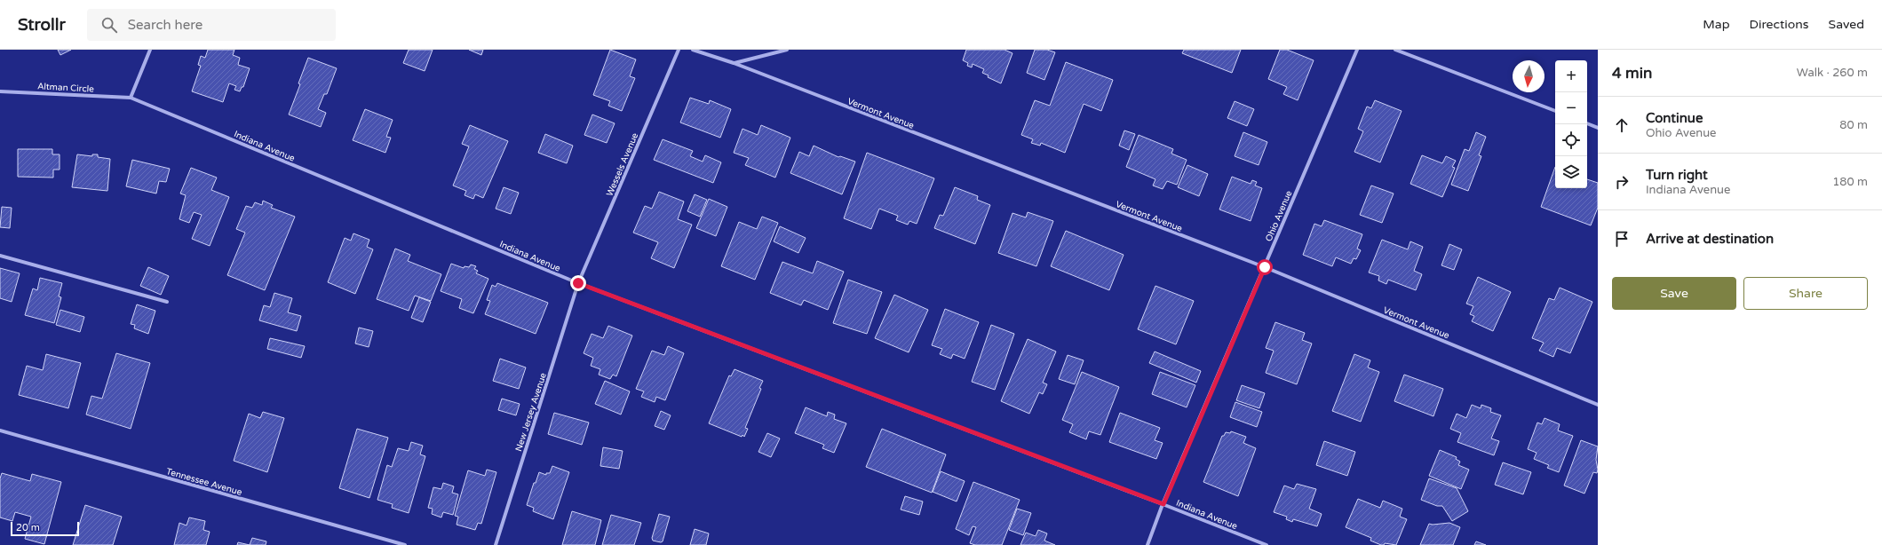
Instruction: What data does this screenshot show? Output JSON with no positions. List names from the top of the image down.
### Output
{
  "streets": {
    "street": [
      "Altman Circle",
      "Vermont Avenue",
      "Indiana Avenue",
      "Wessels Avenue",
      "Ohio Avenue",
      "New Jersey Avenue",
      "Tennessee Avenue"
    ]
  },
  "crossings": [
    ["Altman Circle", "Indiana Avenue"],
    ["Vermont Avenue", "Ohio Avenue"],
    ["Indiana Avenue", "Wessels Avenue"],
    ["Indiana Avenue", "Ohio Avenue"],
    ["Indiana Avenue", "New Jersey Avenue"],
    ["Wessels Avenue", "New Jersey Avenue"]
  ],
  "scale_bar": "20 m",
  "north": "bottom",
  "page": {
    "header": "Strollr",
    "search": "Search here",
    "nav": ["Map", "Directions", "Saved"],
    "heading": ["4 min", "Walk · 260 m"],
    "map_buttons": ["+", "−"],
    "list": [
      ["Continue", "Ohio Avenue", "80 m"],
      ["Turn right", "Indiana Avenue", "180 m"],
      "Arrive at destination"
    ],
    "buttons": ["Save", "Share"],
    "scale": "20 m"
  }
}
